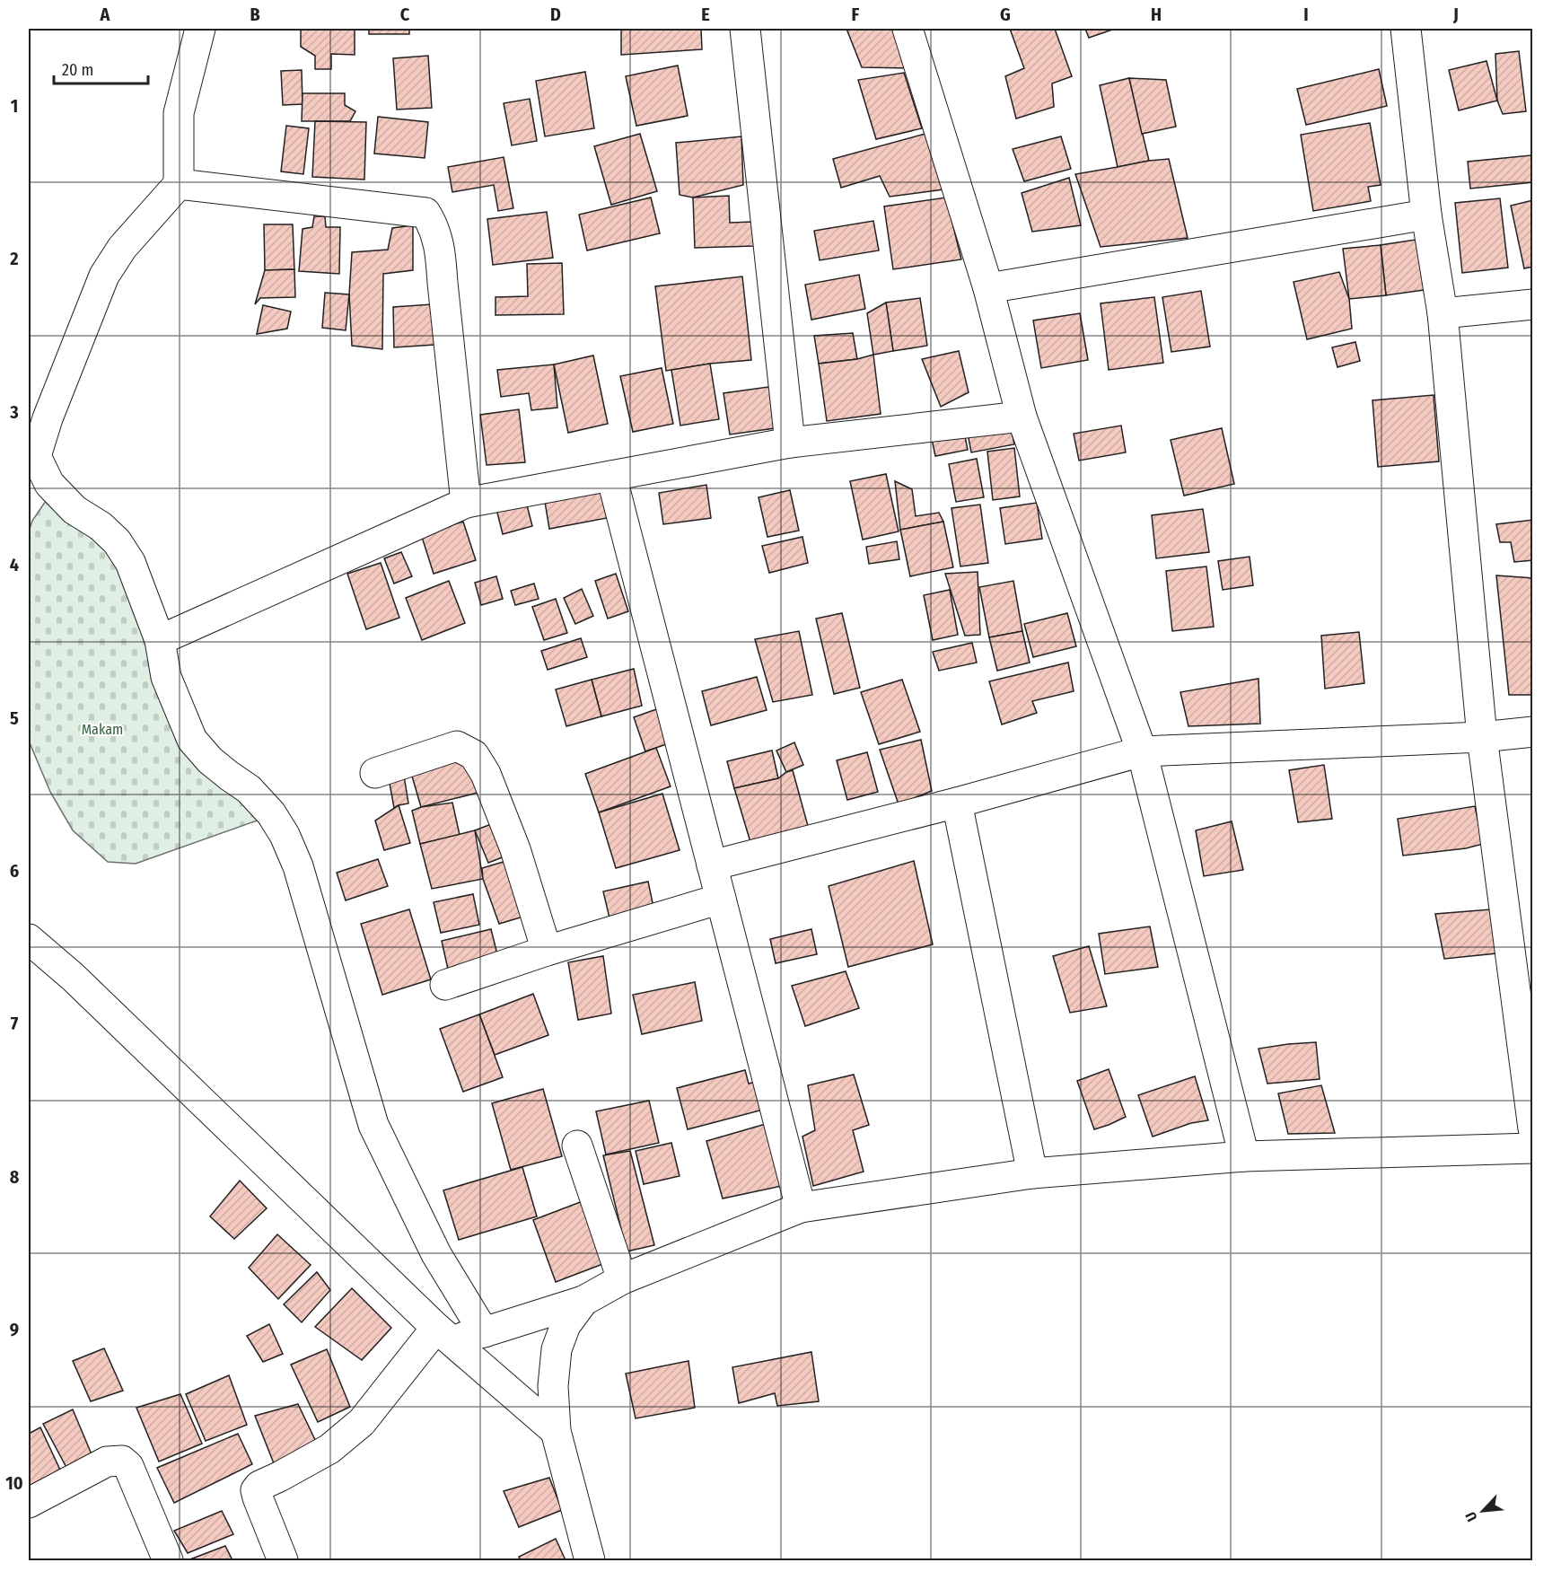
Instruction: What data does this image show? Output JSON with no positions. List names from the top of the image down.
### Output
{
  "parks": ["Makam"],
  "scale_bar": "20 m",
  "north": "bottom left",
  "grid": {
    "columns": [
      "A",
      "B",
      "C",
      "D",
      "E",
      "F",
      "G",
      "H",
      "I",
      "J"
    ],
    "rows": [
      "1",
      "2",
      "3",
      "4",
      "5",
      "6",
      "7",
      "8",
      "9",
      "10"
    ]
  }
}
